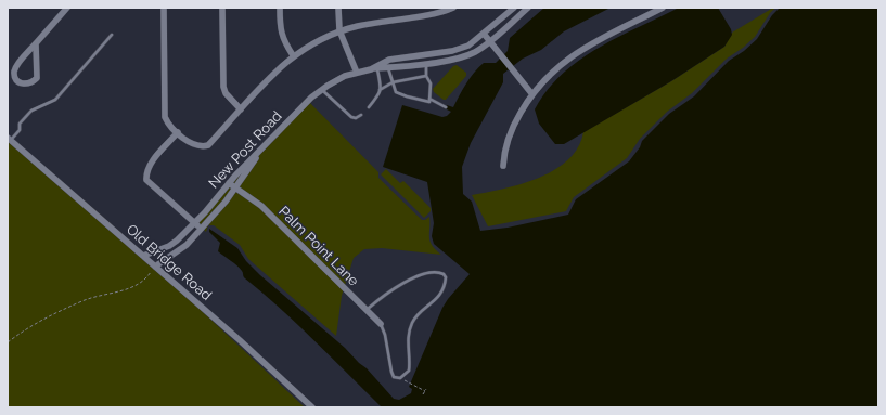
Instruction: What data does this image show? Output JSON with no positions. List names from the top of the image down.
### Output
{
  "streets": {
    "street": ["New Post Road", "Palm Point Lane", "Old Bridge Road"]
  },
  "crossings": [
    ["New Post Road", "Palm Point Lane"],
    ["New Post Road", "Old Bridge Road"]
  ]
}
